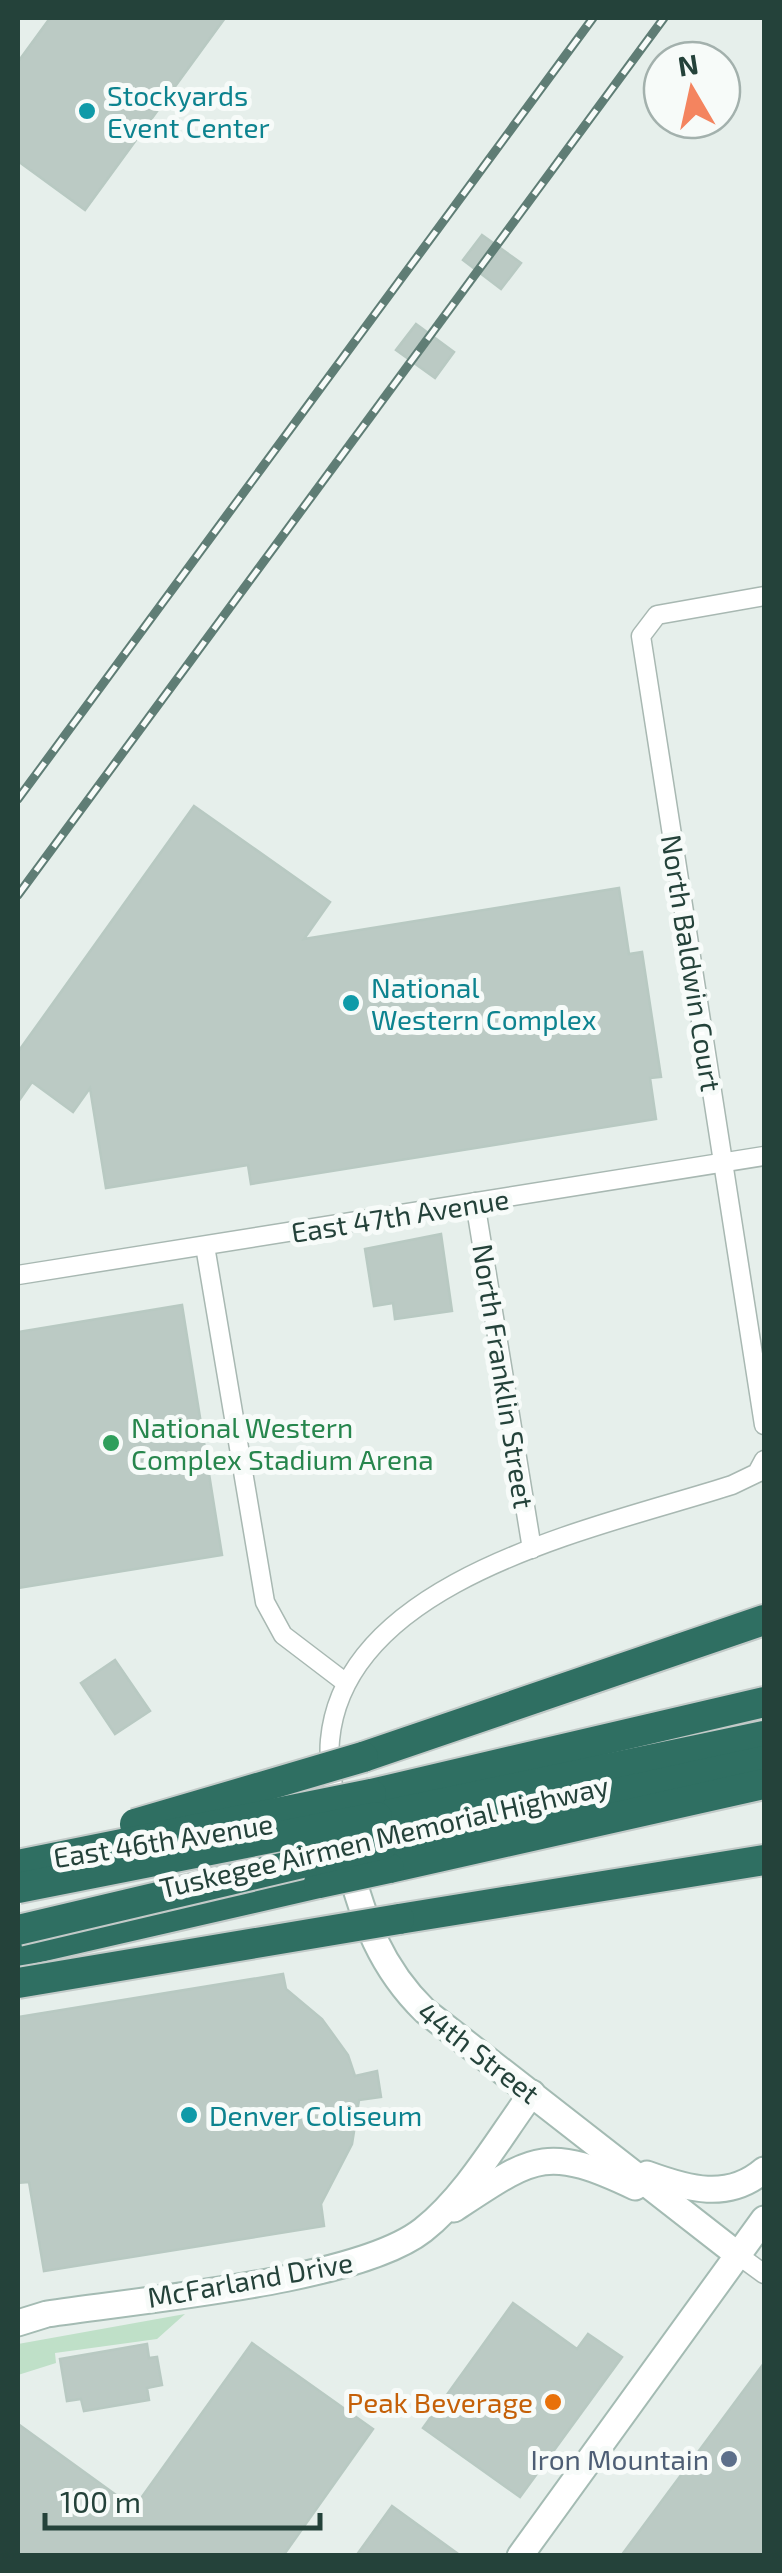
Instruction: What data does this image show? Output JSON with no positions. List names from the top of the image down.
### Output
{
  "streets": {
    "highway": ["Tuskegee Airmen Memorial Highway"],
    "street": [
      "North Baldwin Court",
      "East 47th Avenue",
      "North Franklin Street",
      "East 46th Avenue",
      "44th Street",
      "McFarland Drive"
    ]
  },
  "crossings": [
    ["North Baldwin Court", "East 47th Avenue"],
    ["East 47th Avenue", "North Franklin Street"],
    ["Tuskegee Airmen Memorial Highway", "East 46th Avenue"],
    ["East 46th Avenue", "44th Street"],
    ["44th Street", "McFarland Drive"]
  ],
  "places": [
    "Stockyards Event Center",
    "National Western Complex",
    "National Western Complex Stadium Arena",
    "Denver Coliseum",
    "Peak Beverage",
    "Iron Mountain"
  ],
  "scale_bar": "100 m",
  "north": "top"
}
